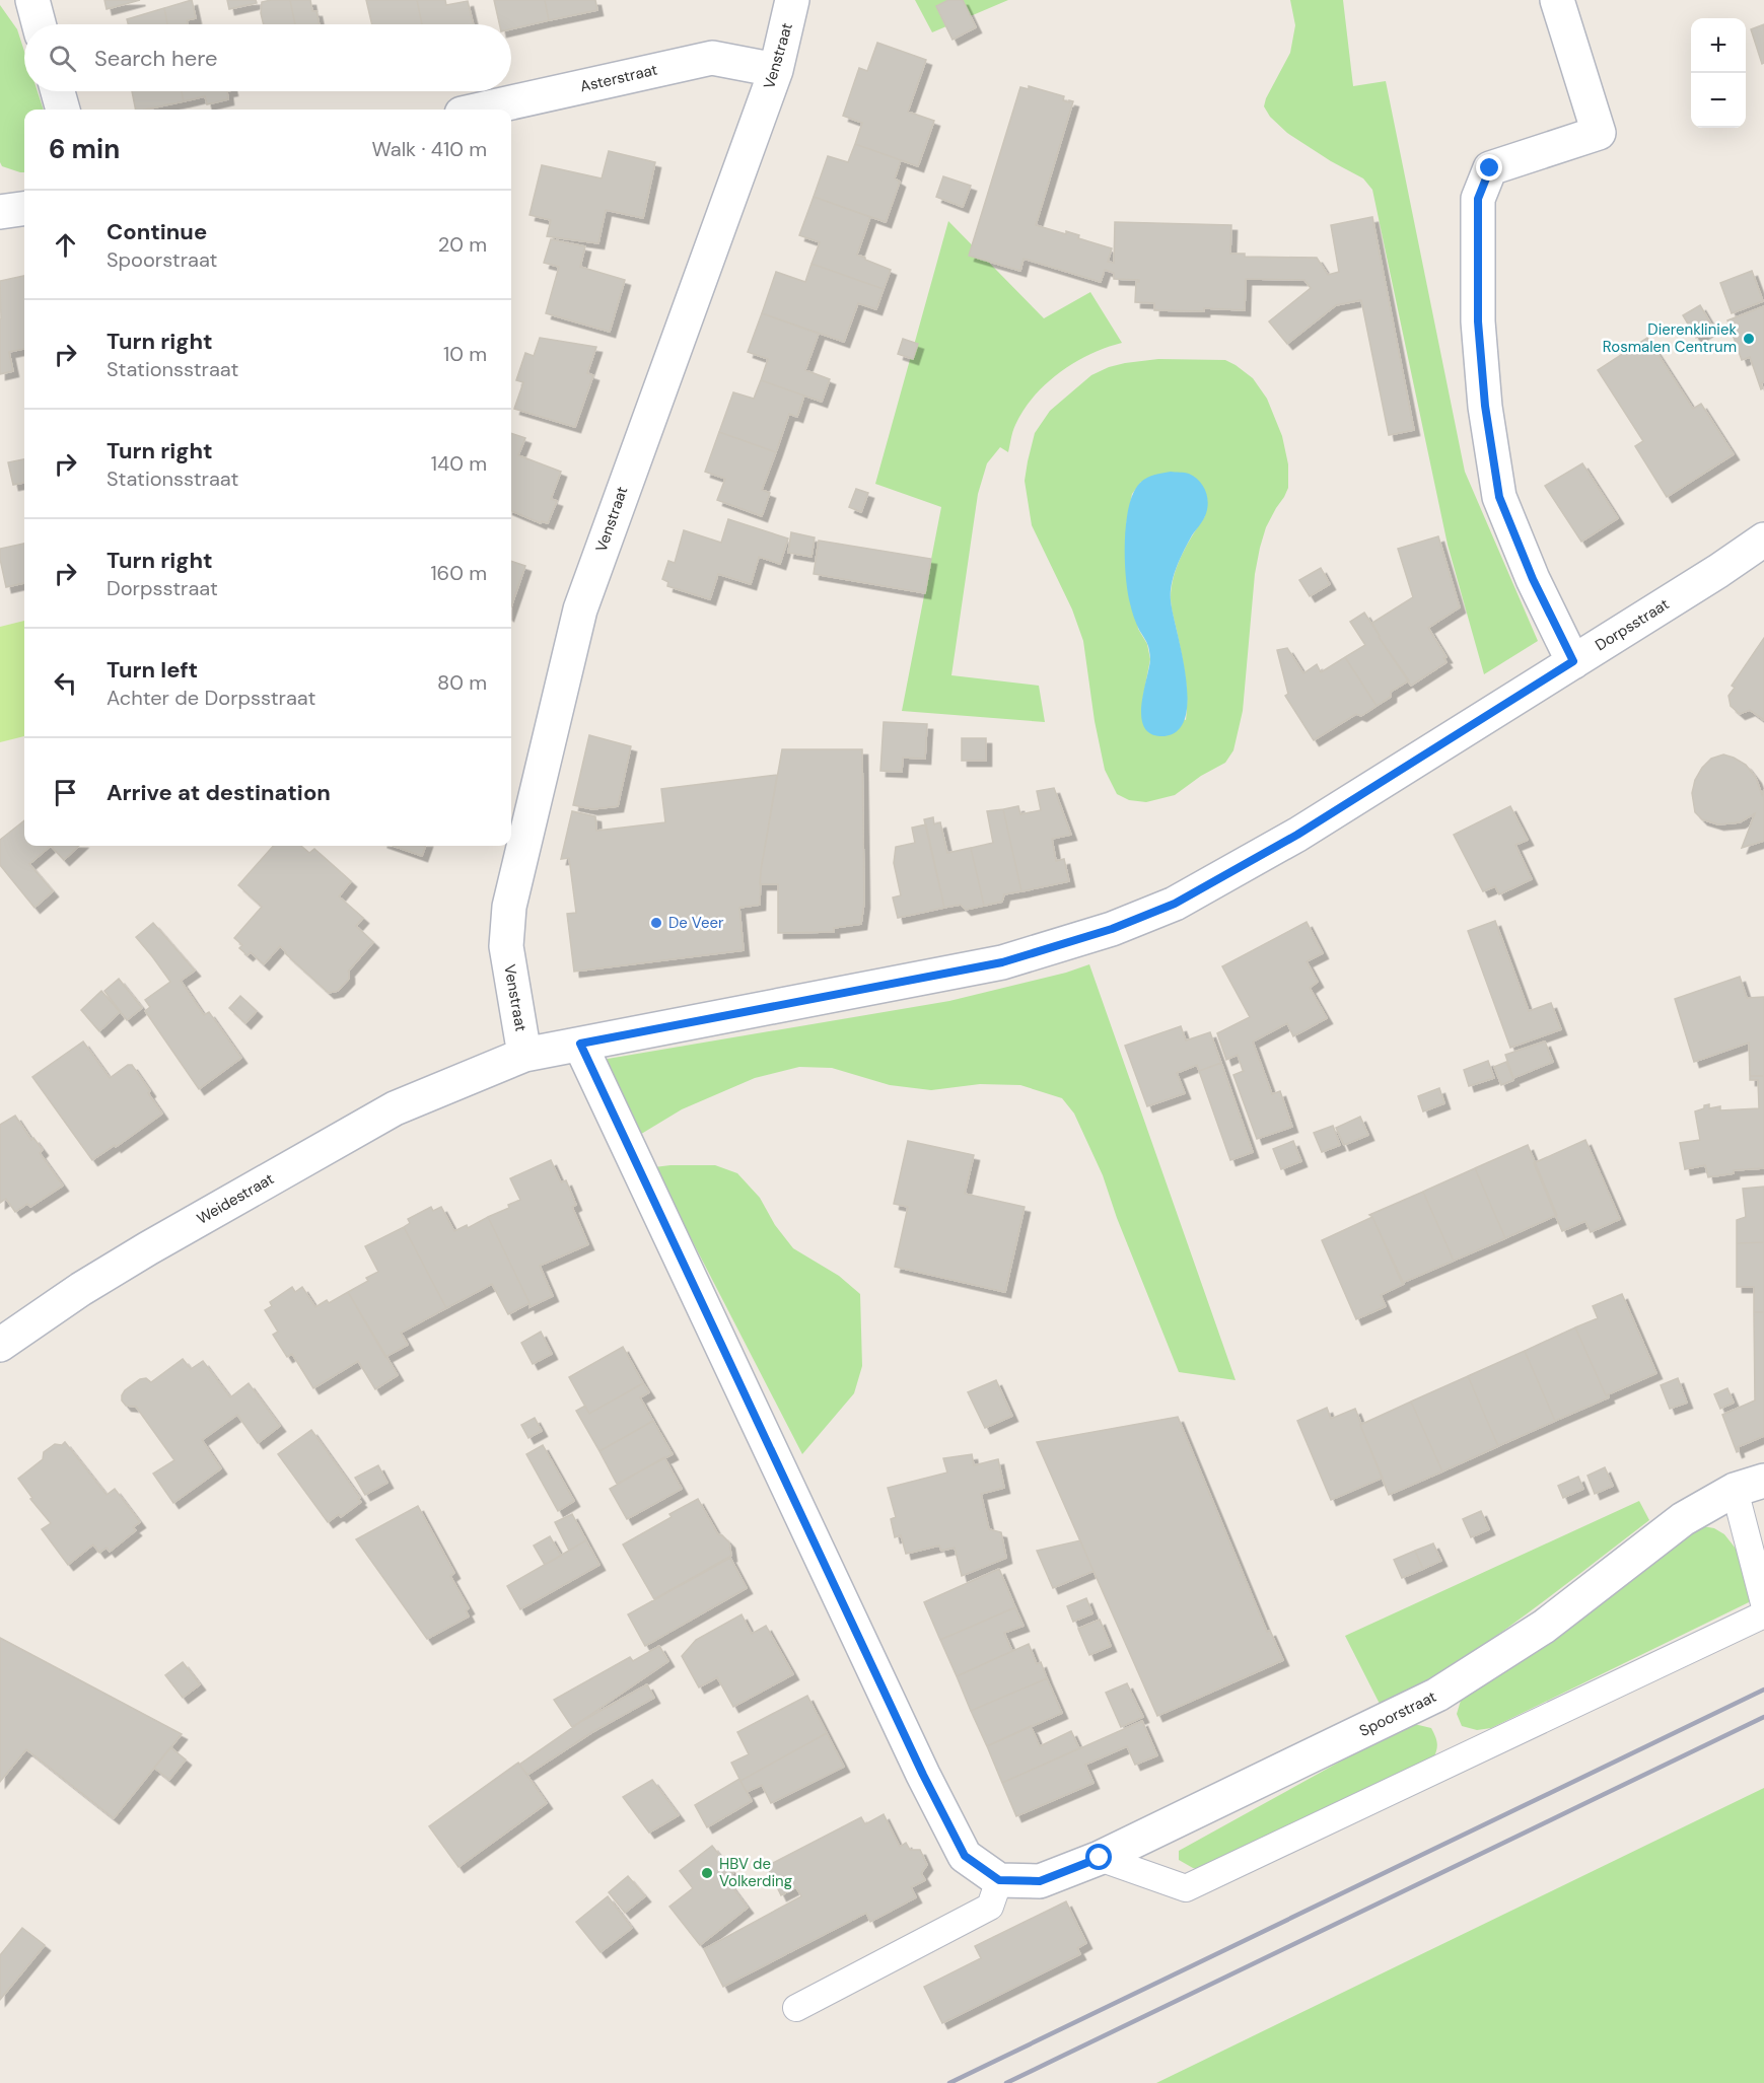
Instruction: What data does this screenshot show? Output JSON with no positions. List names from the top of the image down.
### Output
{
  "streets": {
    "street": [
      "Venstraat",
      "Asterstraat",
      "Dorpsstraat",
      "Weidestraat",
      "Spoorstraat"
    ]
  },
  "crossings": [
    ["Venstraat", "Asterstraat"],
    ["Venstraat", "Dorpsstraat"],
    ["Dorpsstraat", "Weidestraat"]
  ],
  "places": ["Dierenkliniek Rosmalen Centrum", "De Veer", "HBV de Volkerding"],
  "page": {
    "map_buttons": ["+", "−"],
    "search": "Search here",
    "heading": ["6 min", "Walk · 410 m"],
    "list": [
      ["Continue", "Spoorstraat", "20 m"],
      ["Turn right", "Stationsstraat", "10 m"],
      ["Turn right", "Stationsstraat", "140 m"],
      ["Turn right", "Dorpsstraat", "160 m"],
      ["Turn left", "Achter de Dorpsstraat", "80 m"],
      "Arrive at destination"
    ]
  }
}
